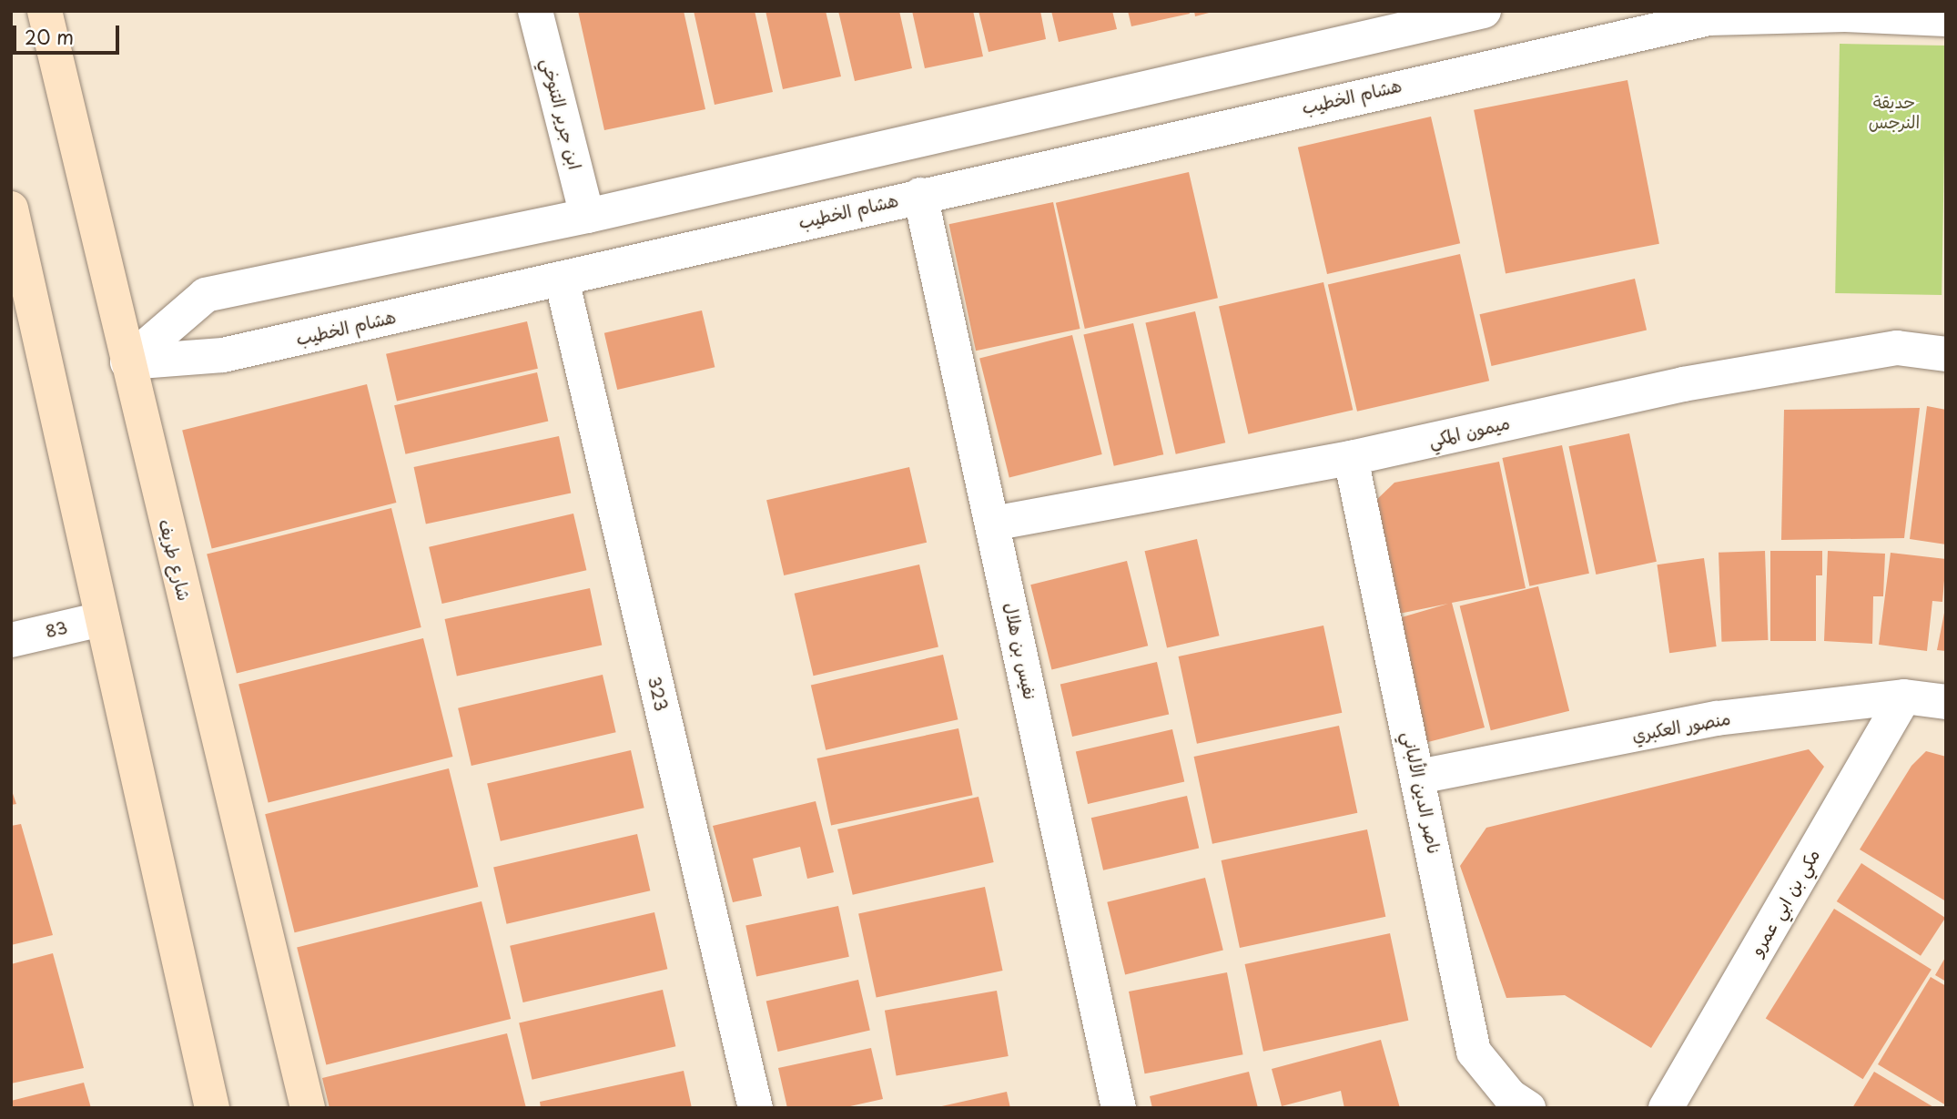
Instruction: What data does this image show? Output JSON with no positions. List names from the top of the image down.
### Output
{
  "streets": {
    "street": [
      "هشام الخطيب",
      "ابن جرير التنوخي",
      "ميمون المكي",
      "شارع طريف",
      "83",
      "نفيس بن هلال",
      "323",
      "منصور العكبري",
      "ناصر الدين الألباني",
      "مكي بن ابي عمرو"
    ]
  },
  "crossings": [
    ["هشام الخطيب", "شارع طريف"],
    ["هشام الخطيب", "نفيس بن هلال"],
    ["هشام الخطيب", "323"],
    ["ميمون المكي", "نفيس بن هلال"],
    ["ميمون المكي", "ناصر الدين الألباني"],
    ["منصور العكبري", "ناصر الدين الألباني"],
    ["منصور العكبري", "مكي بن ابي عمرو"]
  ],
  "parks": ["حديقة النرجس"],
  "scale_bar": "20 m"
}
